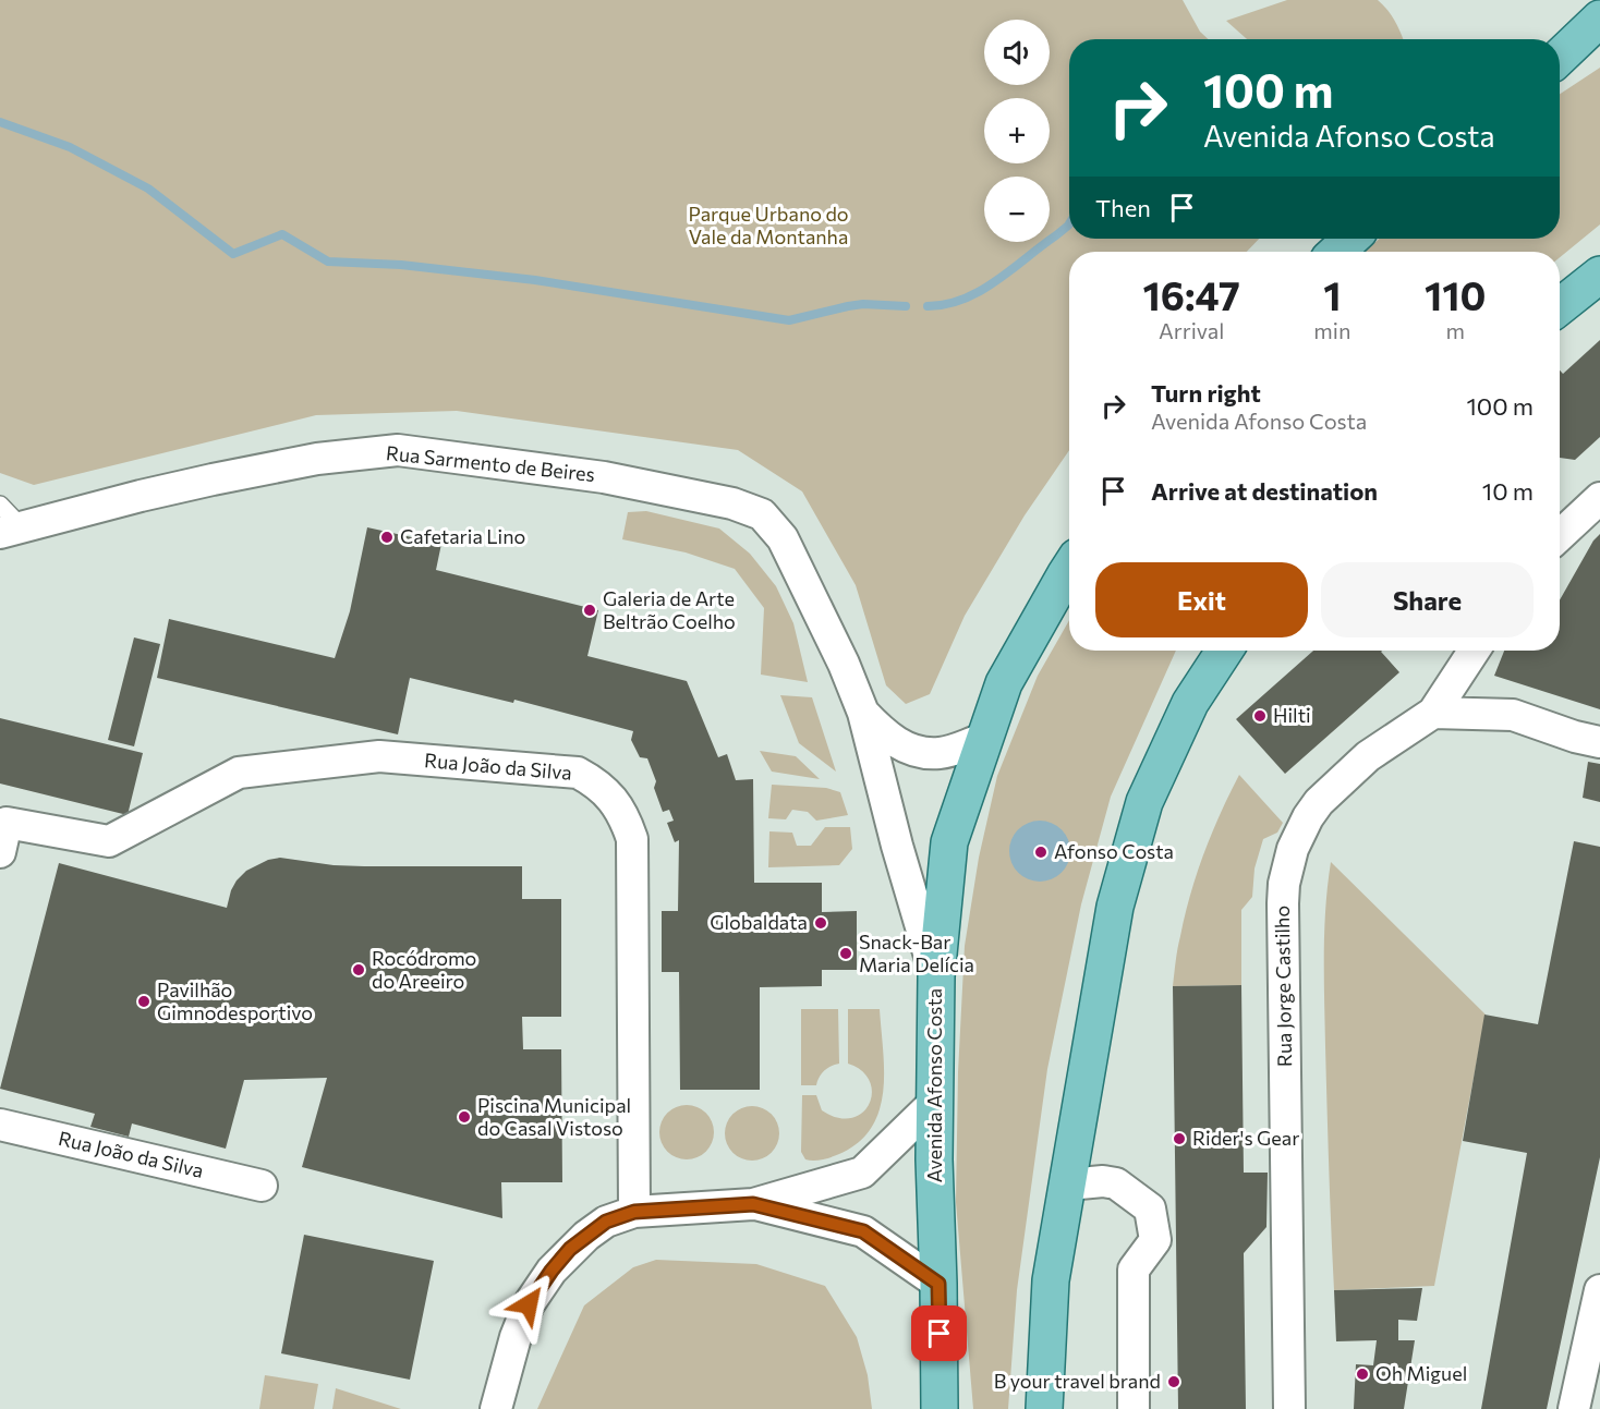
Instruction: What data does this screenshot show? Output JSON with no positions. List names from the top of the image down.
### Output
{
  "streets": {
    "main road": ["Avenida Afonso Costa"],
    "street": ["Rua Sarmento de Beires", "Rua João da Silva", "Rua Jorge Castilho"]
  },
  "crossings": [
    ["Rua Sarmento de Beires", "Avenida Afonso Costa"]
  ],
  "parks": ["Parque Urbano do Vale da Montanha"],
  "places": [
    "Cafetaria Lino",
    "Galeria de Arte Beltrão Coelho",
    "Hilti",
    "Afonso Costa",
    "Globaldata",
    "Snack-Bar Maria Delícia",
    "Rocódromo do Areeiro",
    "Pavilhão Gimnodesportivo",
    "Piscina Municipal do Casal Vistoso",
    "Rider's Gear",
    "Oh Miguel",
    "B your travel brand"
  ],
  "page": {
    "map_buttons": ["+", "−"],
    "turn": ["100 m", "Avenida Afonso Costa"],
    "then": "Then",
    "eta": [
      "16:47",
      "Arrival",
      "1",
      "min",
      "110",
      "m"
    ],
    "list": [
      {
        "name": "Turn right",
        "note": "Avenida Afonso Costa",
        "value": "100 m"
      },
      {
        "name": "Arrive at destination",
        "value": "10 m"
      }
    ],
    "buttons": ["Exit", "Share"]
  }
}
